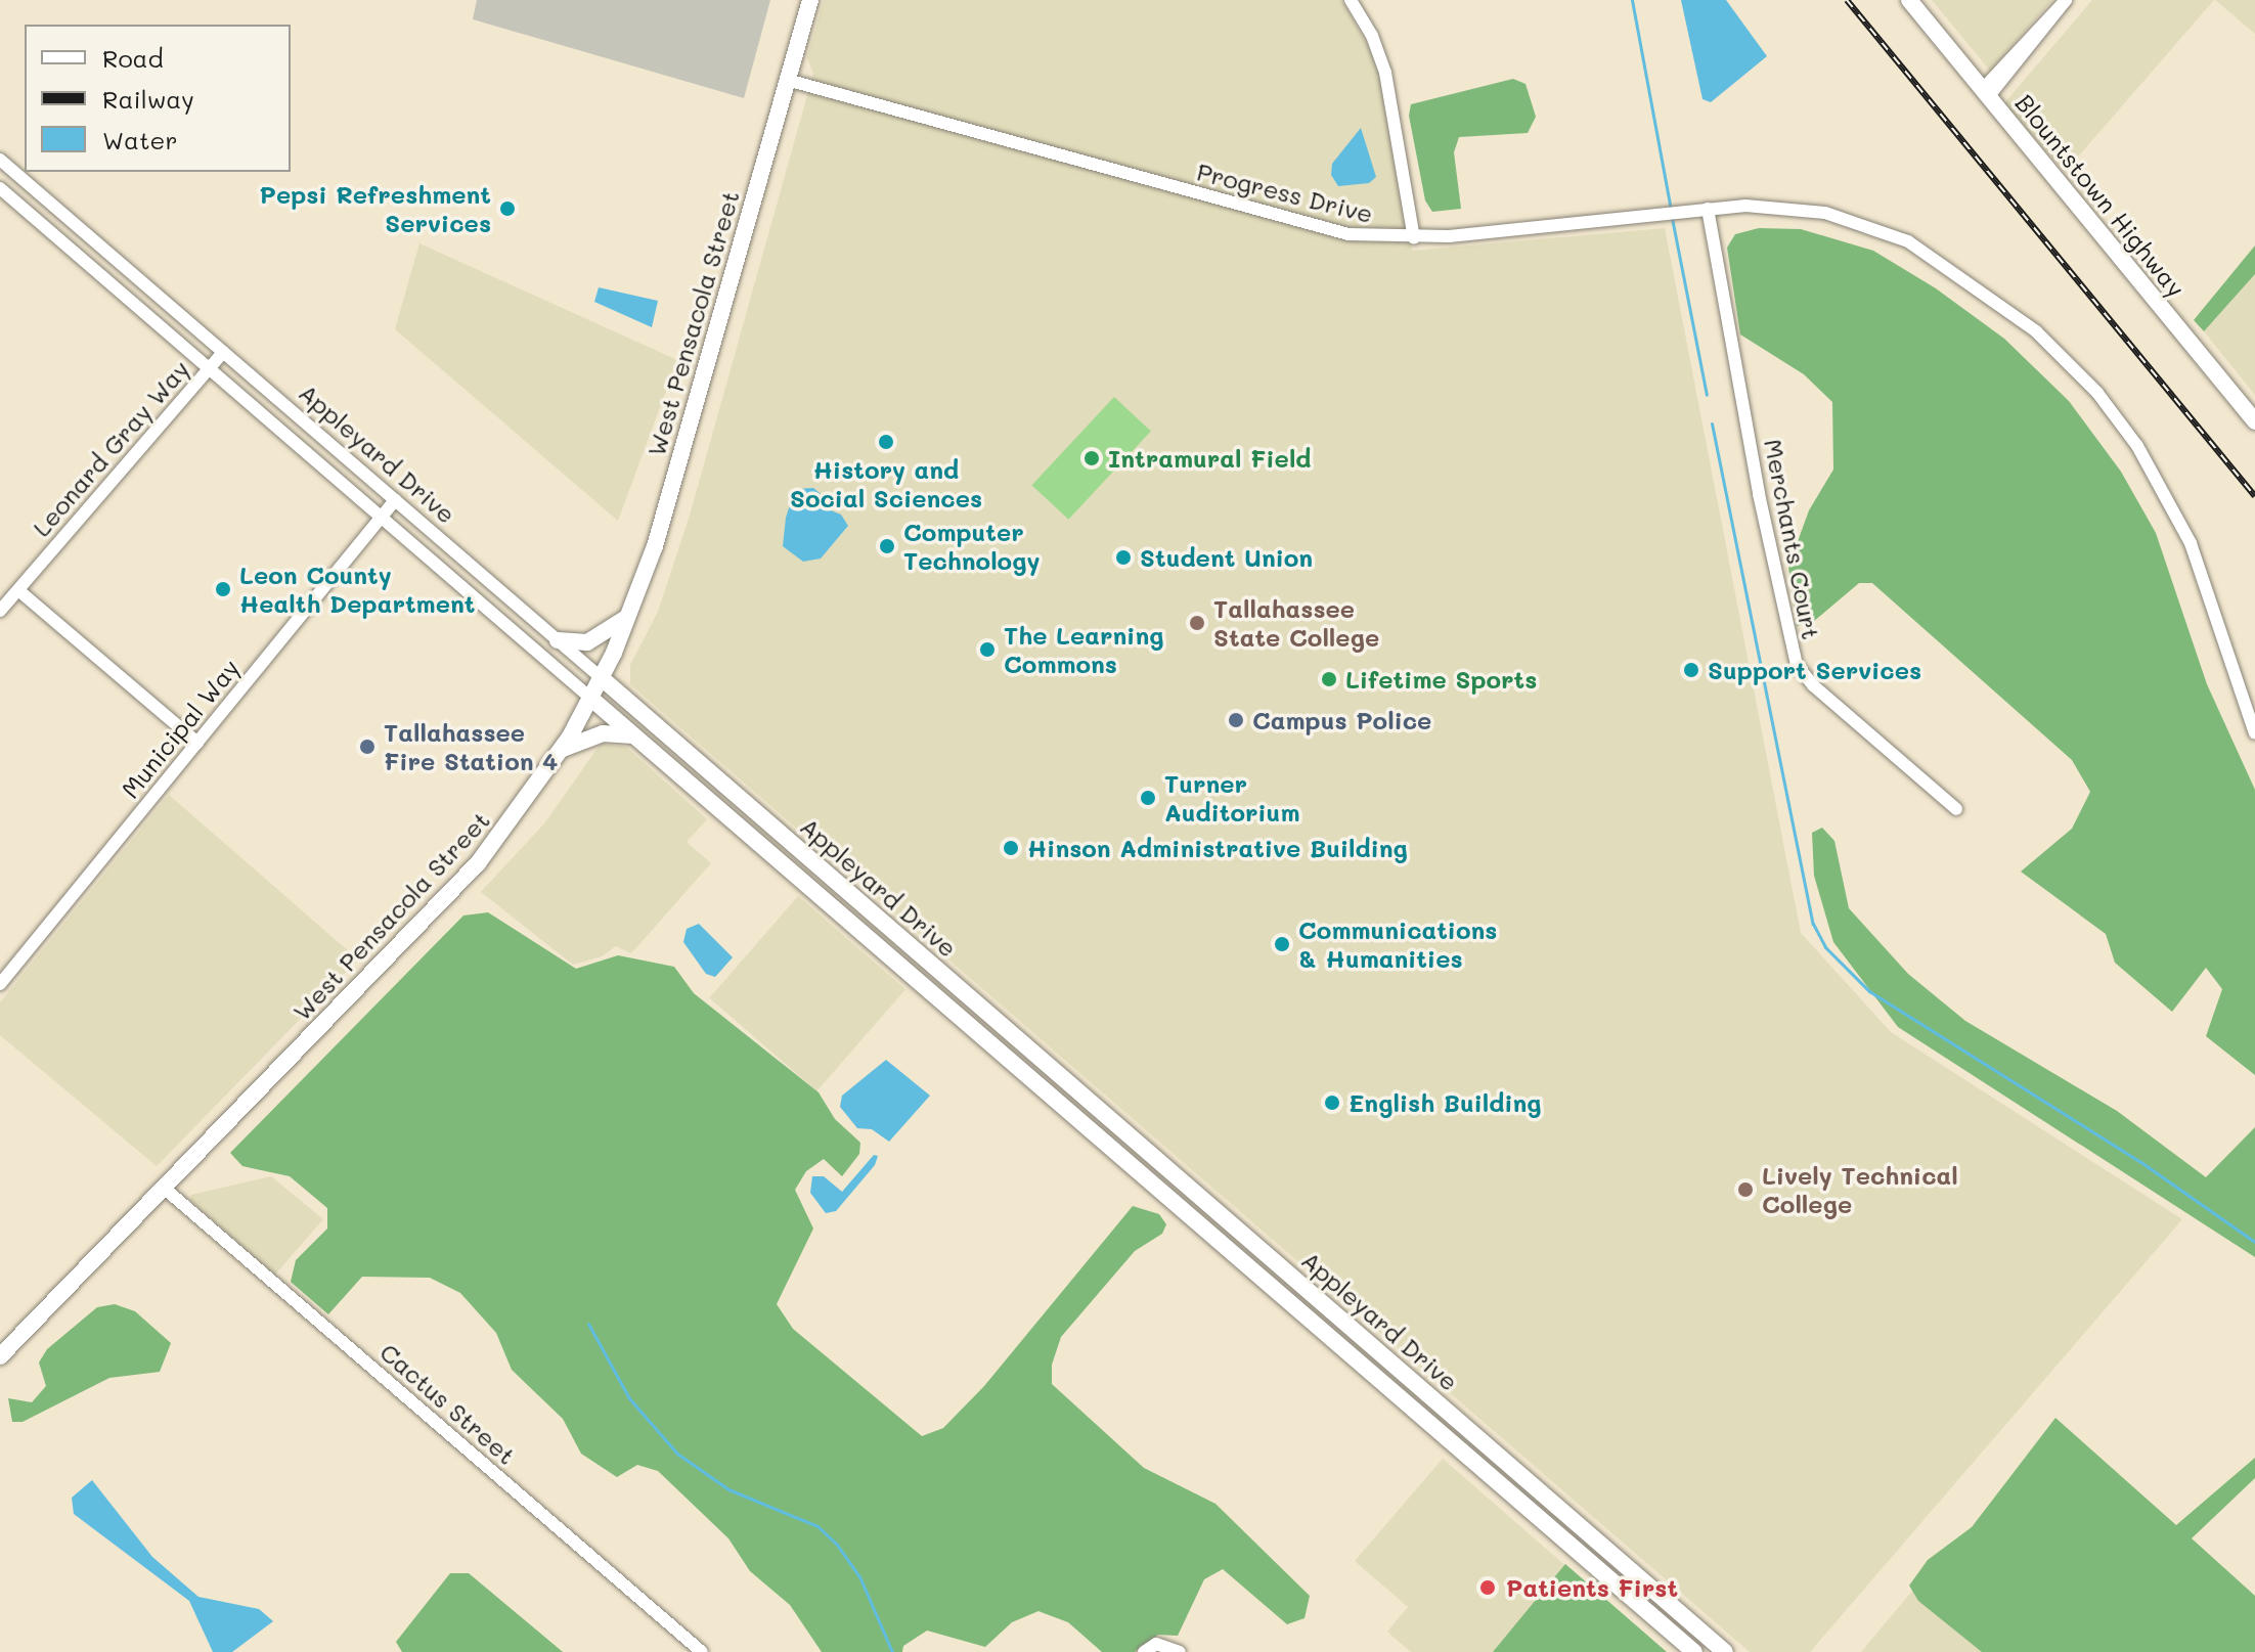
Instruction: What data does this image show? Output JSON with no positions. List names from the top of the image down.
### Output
{
  "streets": {
    "main road": ["Blountstown Highway", "West Pensacola Street", "Appleyard Drive"],
    "street": [
      "Progress Drive",
      "Leonard Gray Way",
      "Merchants Court",
      "Municipal Way",
      "Cactus Street"
    ]
  },
  "crossings": [
    ["Progress Drive", "West Pensacola Street"],
    ["Progress Drive", "Merchants Court"],
    ["West Pensacola Street", "Appleyard Drive"],
    ["West Pensacola Street", "Cactus Street"],
    ["Leonard Gray Way", "Appleyard Drive"],
    ["Appleyard Drive", "Municipal Way"]
  ],
  "places": [
    "Pepsi Refreshment Services",
    "History and Social Sciences",
    "Intramural Field",
    "Computer Technology",
    "Student Union",
    "Leon County Health Department",
    "Tallahassee State College",
    "The Learning Commons",
    "Support Services",
    "Lifetime Sports",
    "Campus Police",
    "Tallahassee Fire Station 4",
    "Turner Auditorium",
    "Hinson Administrative Building",
    "Communications & Humanities",
    "English Building",
    "Lively Technical College",
    "Patients First"
  ],
  "legend": ["Road", "Railway", "Water"]
}
